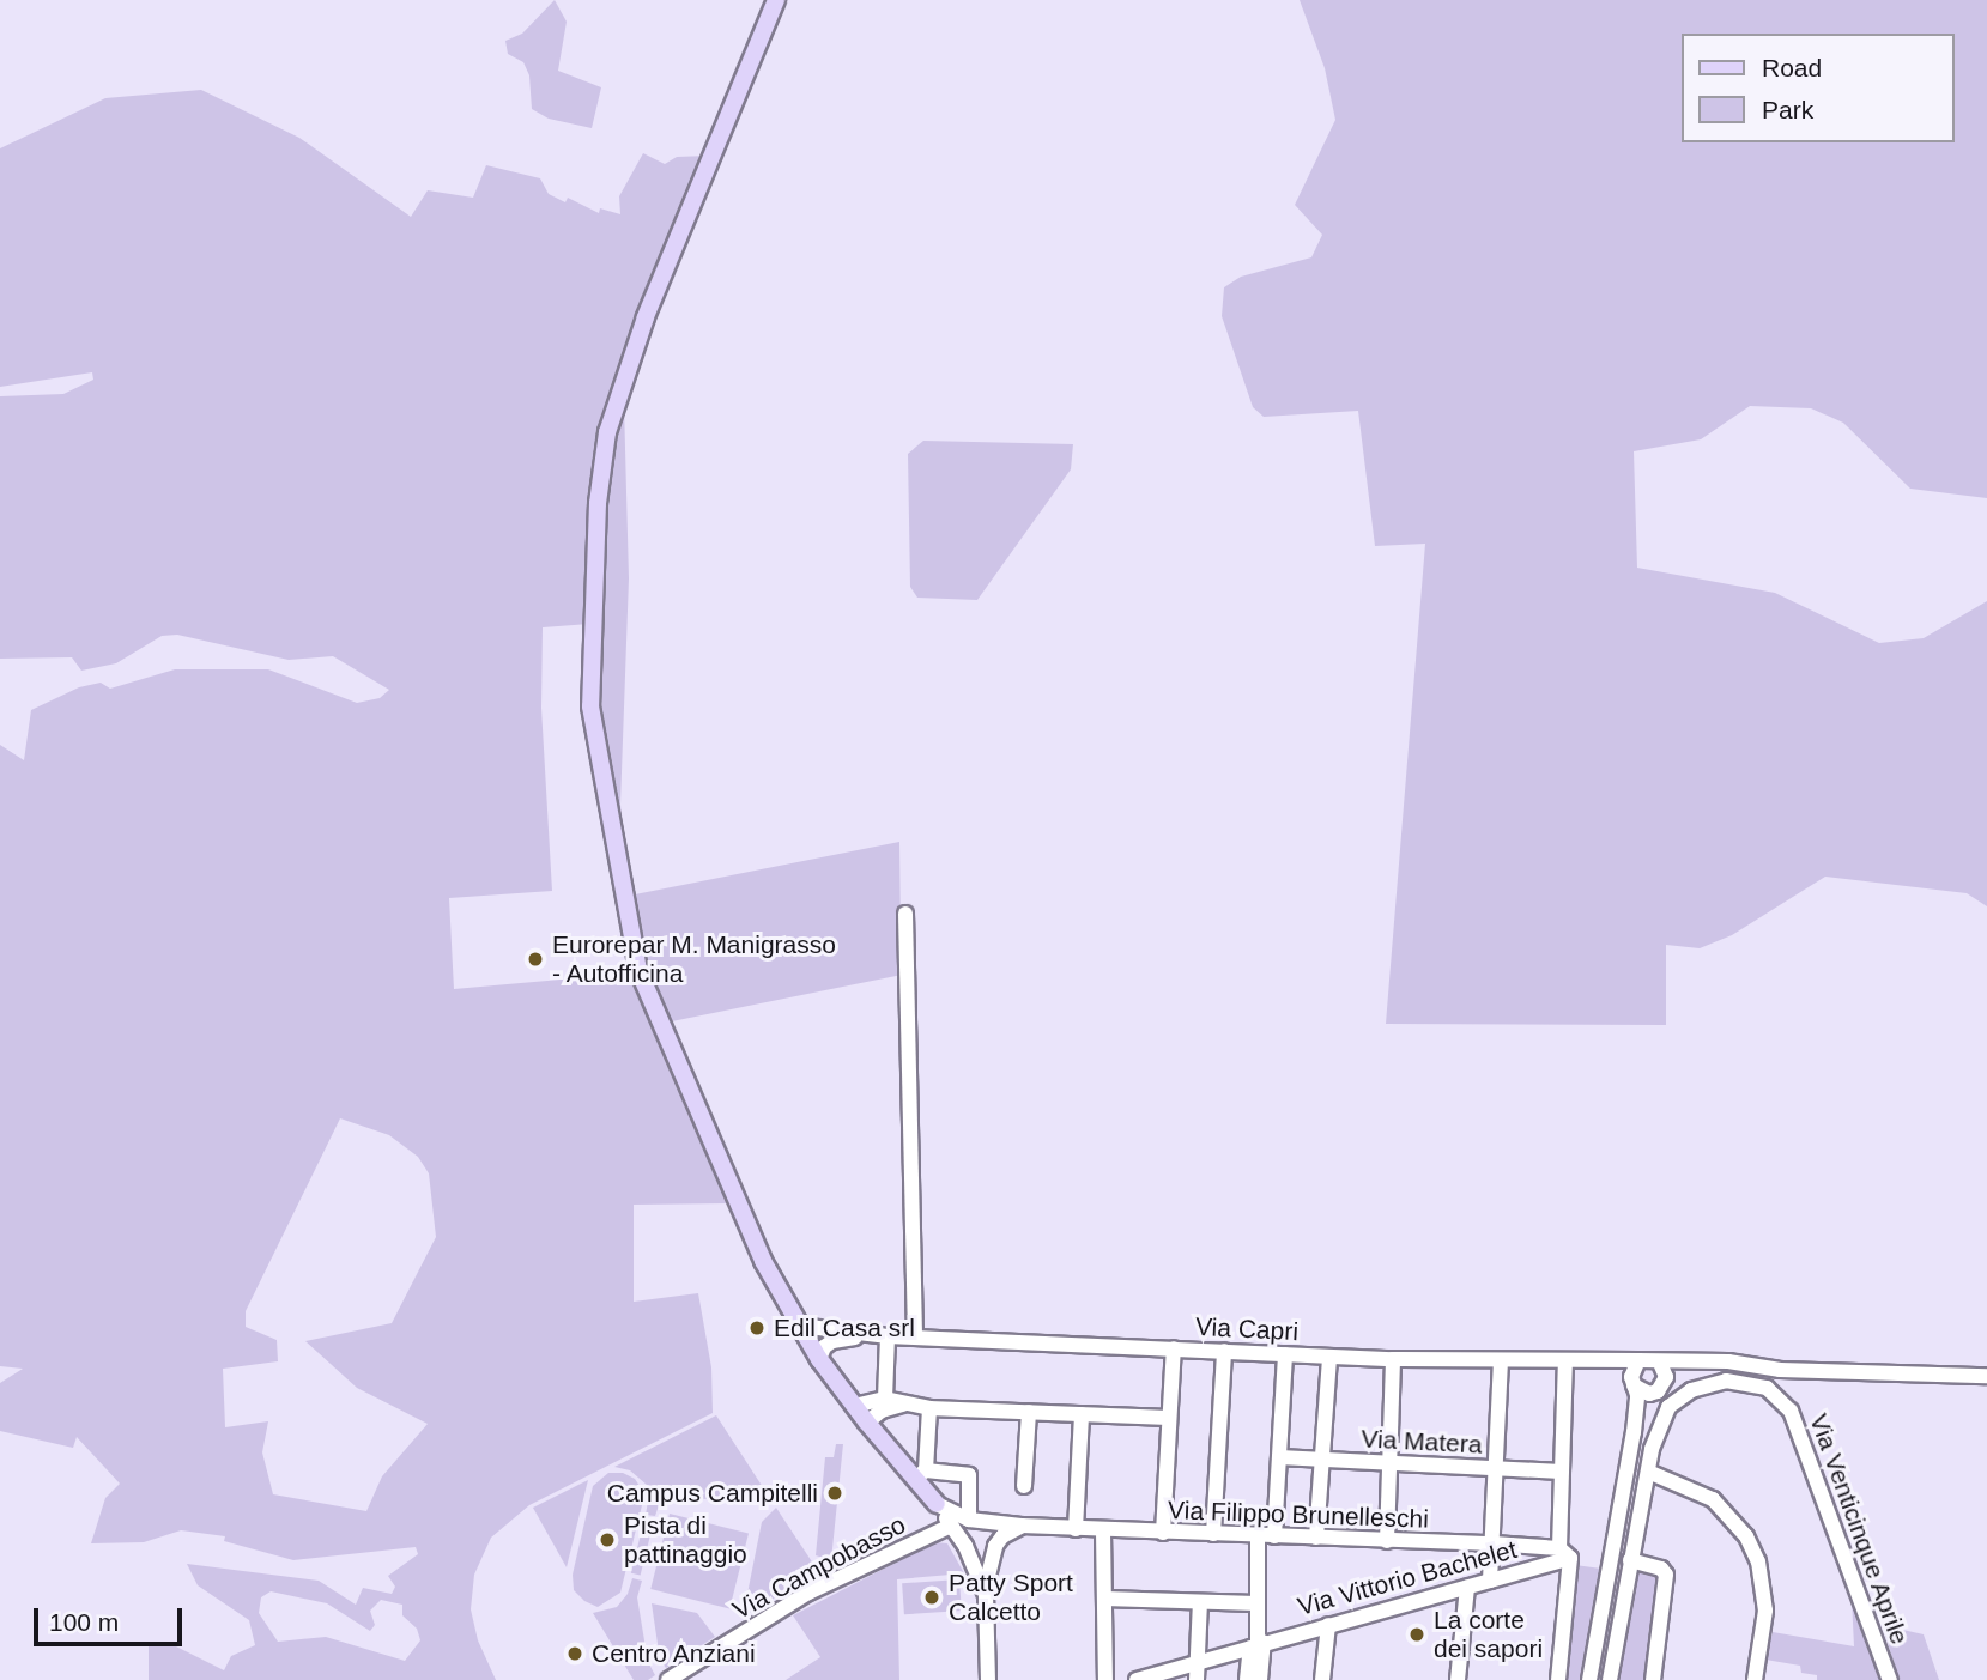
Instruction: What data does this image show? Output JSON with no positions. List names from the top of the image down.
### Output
{
  "streets": {
    "street": [
      "Via Capri",
      "Via Matera",
      "Via Filippo Brunelleschi",
      "Via Venticinque Aprile",
      "Via Campobasso",
      "Via Vittorio Bachelet"
    ]
  },
  "crossings": [
    ["Via Filippo Brunelleschi", "Via Vittorio Bachelet"]
  ],
  "places": [
    "Eurorepar M. Manigrasso - Autofficina",
    "Edil Casa srl",
    "Campus Campitelli",
    "Pista di pattinaggio",
    "Patty Sport Calcetto",
    "La corte dei sapori",
    "Centro Anziani"
  ],
  "legend": ["Road", "Park"],
  "scale_bar": "100 m"
}
